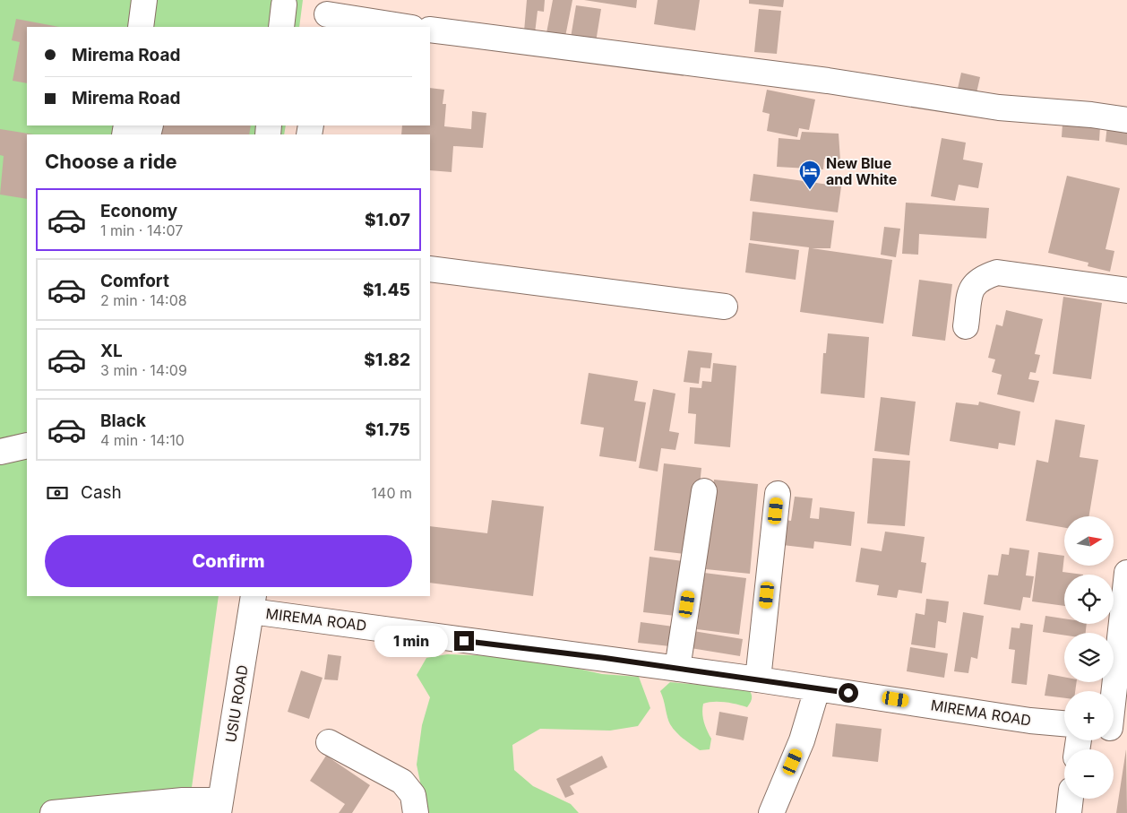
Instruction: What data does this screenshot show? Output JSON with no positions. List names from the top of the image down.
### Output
{
  "streets": {
    "street": ["MIREMA ROAD", "USIU ROAD"]
  },
  "crossings": [
    ["MIREMA ROAD", "USIU ROAD"]
  ],
  "places": {
    "hotel": ["New Blue and White"]
  },
  "north": "right",
  "page": {
    "banner": ["Mirema Road", "Mirema Road"],
    "heading": "Choose a ride",
    "list": [
      {
        "name": "Economy",
        "note": "1 min · 14:07",
        "value": "$1.07"
      },
      {
        "name": "Comfort",
        "note": "2 min · 14:08",
        "value": "$1.45"
      },
      {
        "name": "XL",
        "note": "3 min · 14:09",
        "value": "$1.82"
      },
      {
        "name": "Black",
        "note": "4 min · 14:10",
        "value": "$1.75"
      }
    ],
    "pay": ["Cash", "140 m"],
    "map_buttons": ["+", "−"],
    "buttons": "Confirm",
    "bubble": "1 min"
  }
}
